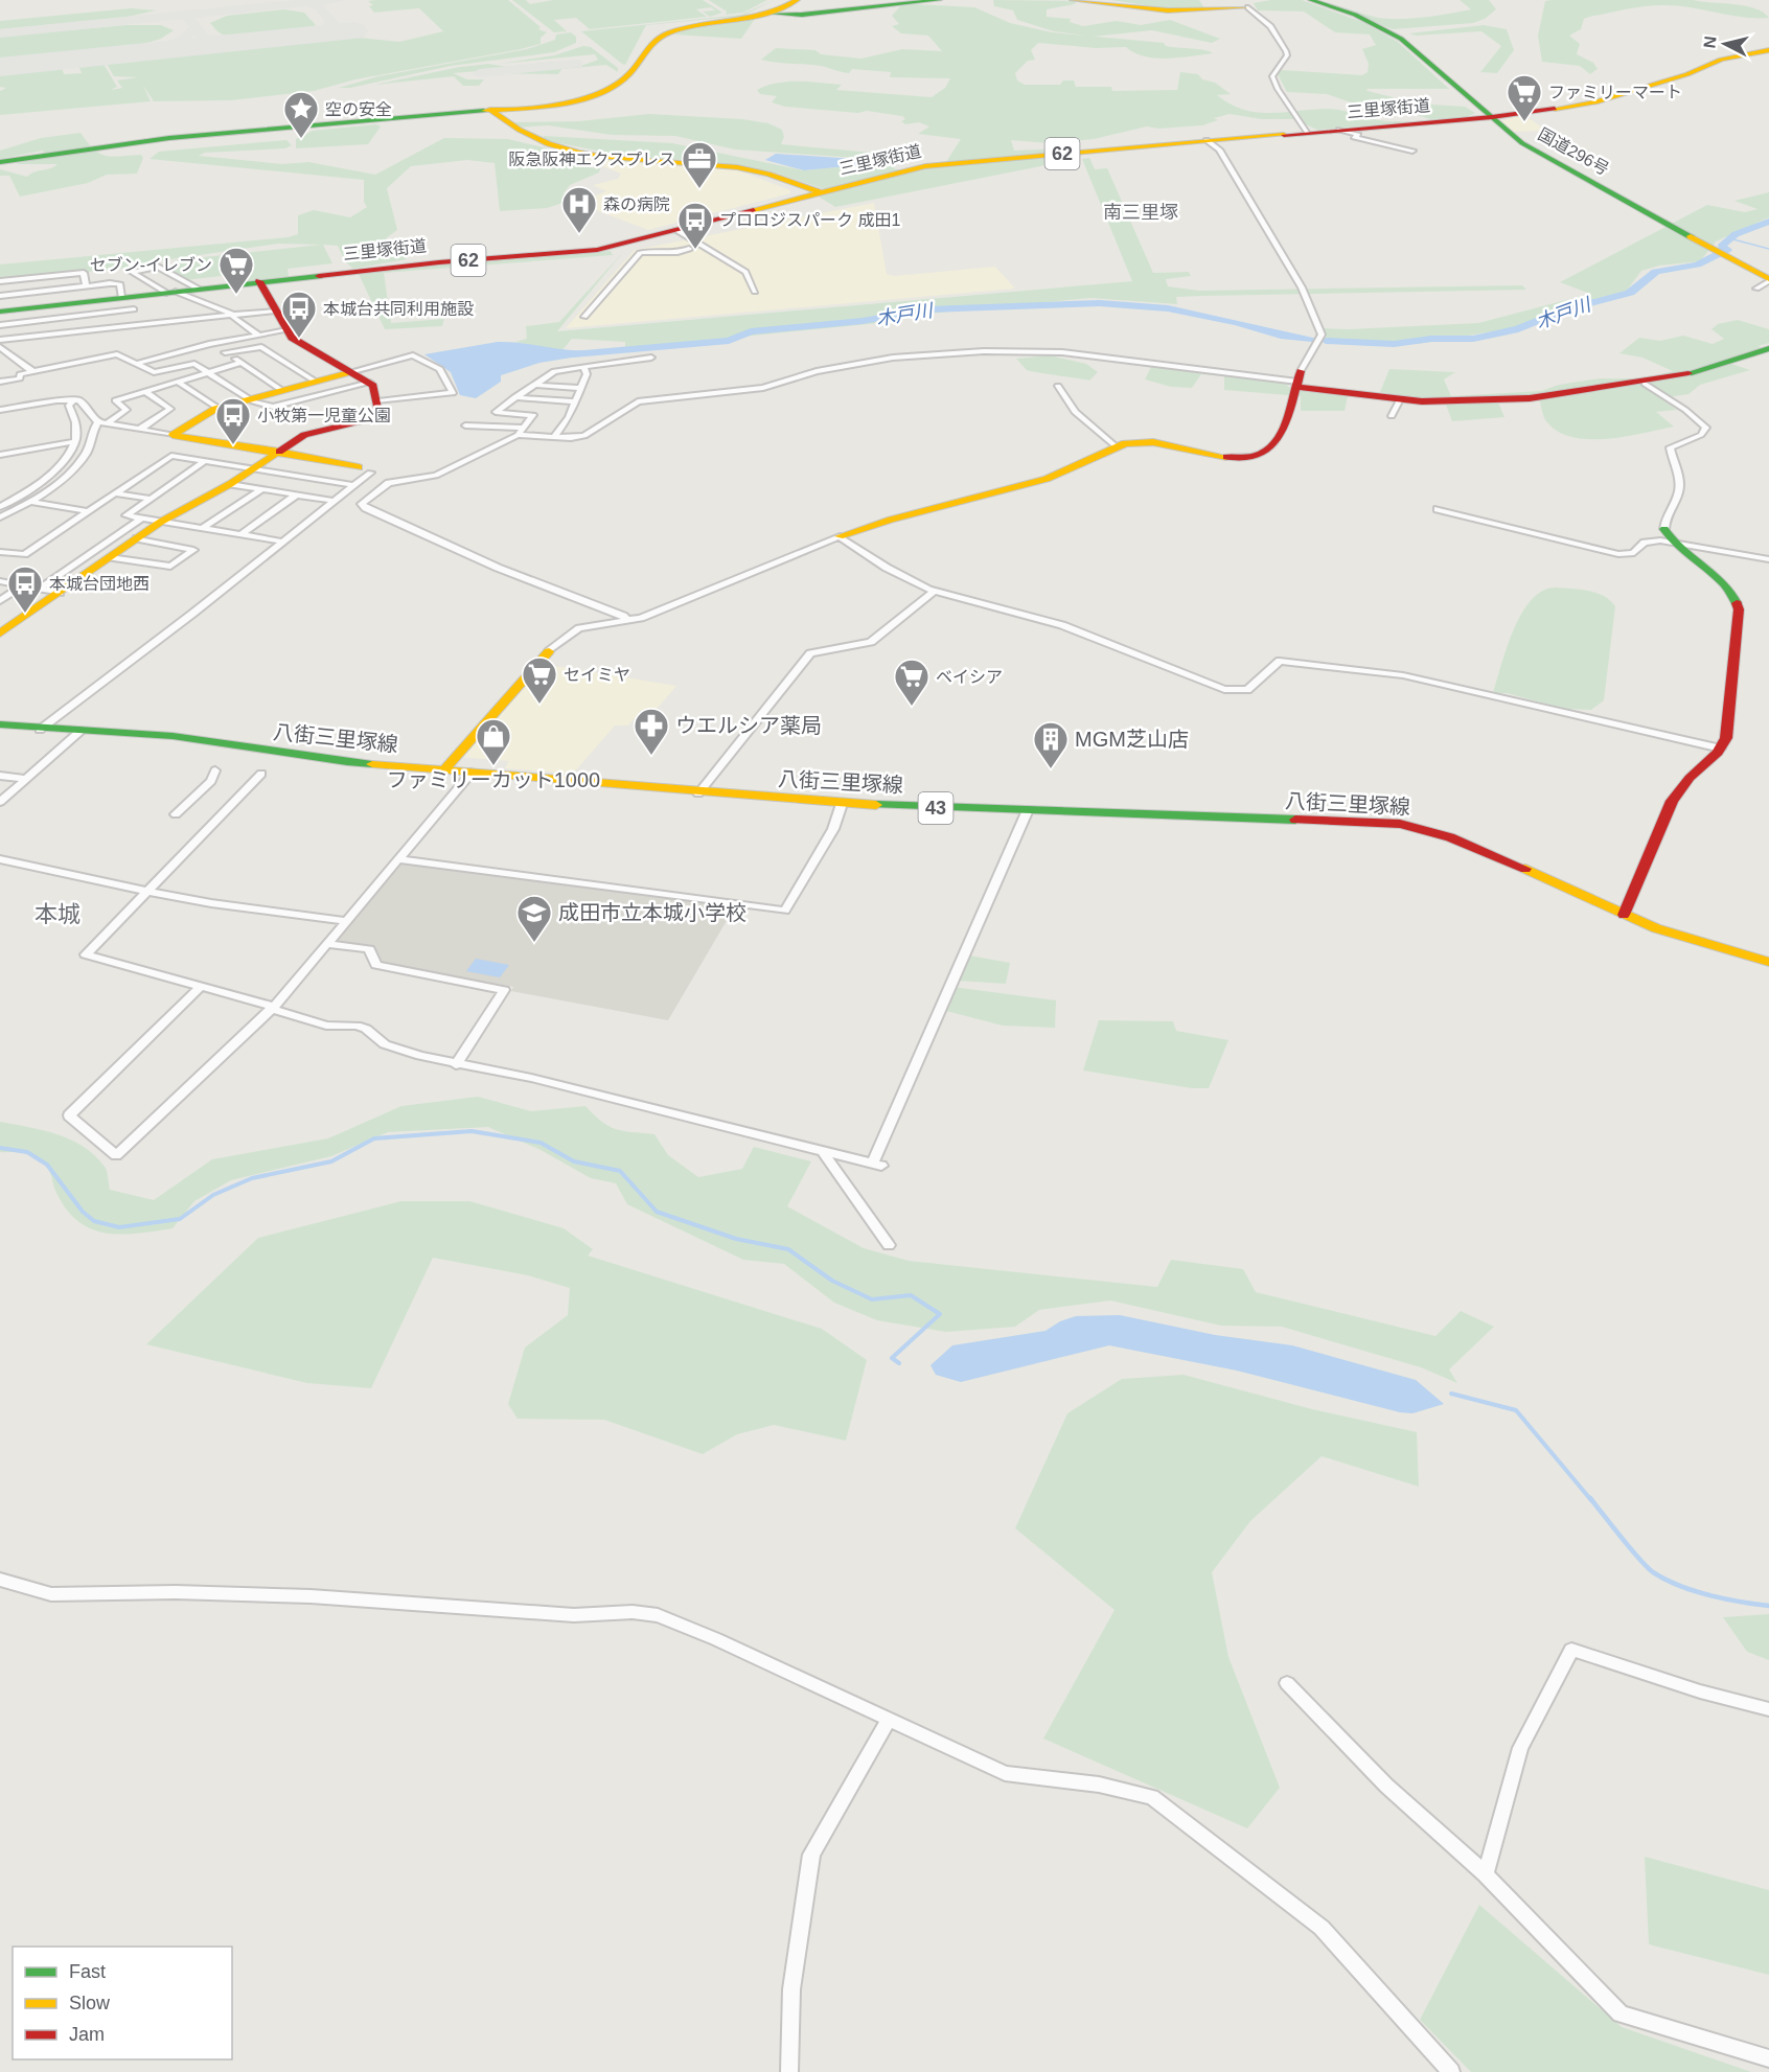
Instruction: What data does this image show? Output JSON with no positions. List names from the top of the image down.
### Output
{
  "streets": {
    "main road": [
      "三里塚街道",
      "国道296号",
      "62",
      "八街三里塚線",
      "43"
    ]
  },
  "crossings": [
    ["三里塚街道", "国道296号"]
  ],
  "districts": ["南三里塚", "本城"],
  "water": ["木戸川"],
  "places": {
    "supermarket": [
      "ファミリーマート",
      "セブン-イレブン",
      "セイミヤ",
      "ベイシア"
    ],
    "place": ["空の安全"],
    "office": ["阪急阪神エクスプレス"],
    "hospital": ["森の病院"],
    "bus stop": [
      "プロロジスパーク 成田1",
      "本城台共同利用施設",
      "小牧第一児童公園",
      "本城台団地西"
    ],
    "pharmacy": ["ウエルシア薬局"],
    "shop": ["ファミリーカット1000"],
    "building": ["MGM芝山店"],
    "school or university": ["成田市立本城小学校"]
  },
  "legend": ["Fast", "Slow", "Jam"],
  "north": "left"
}
